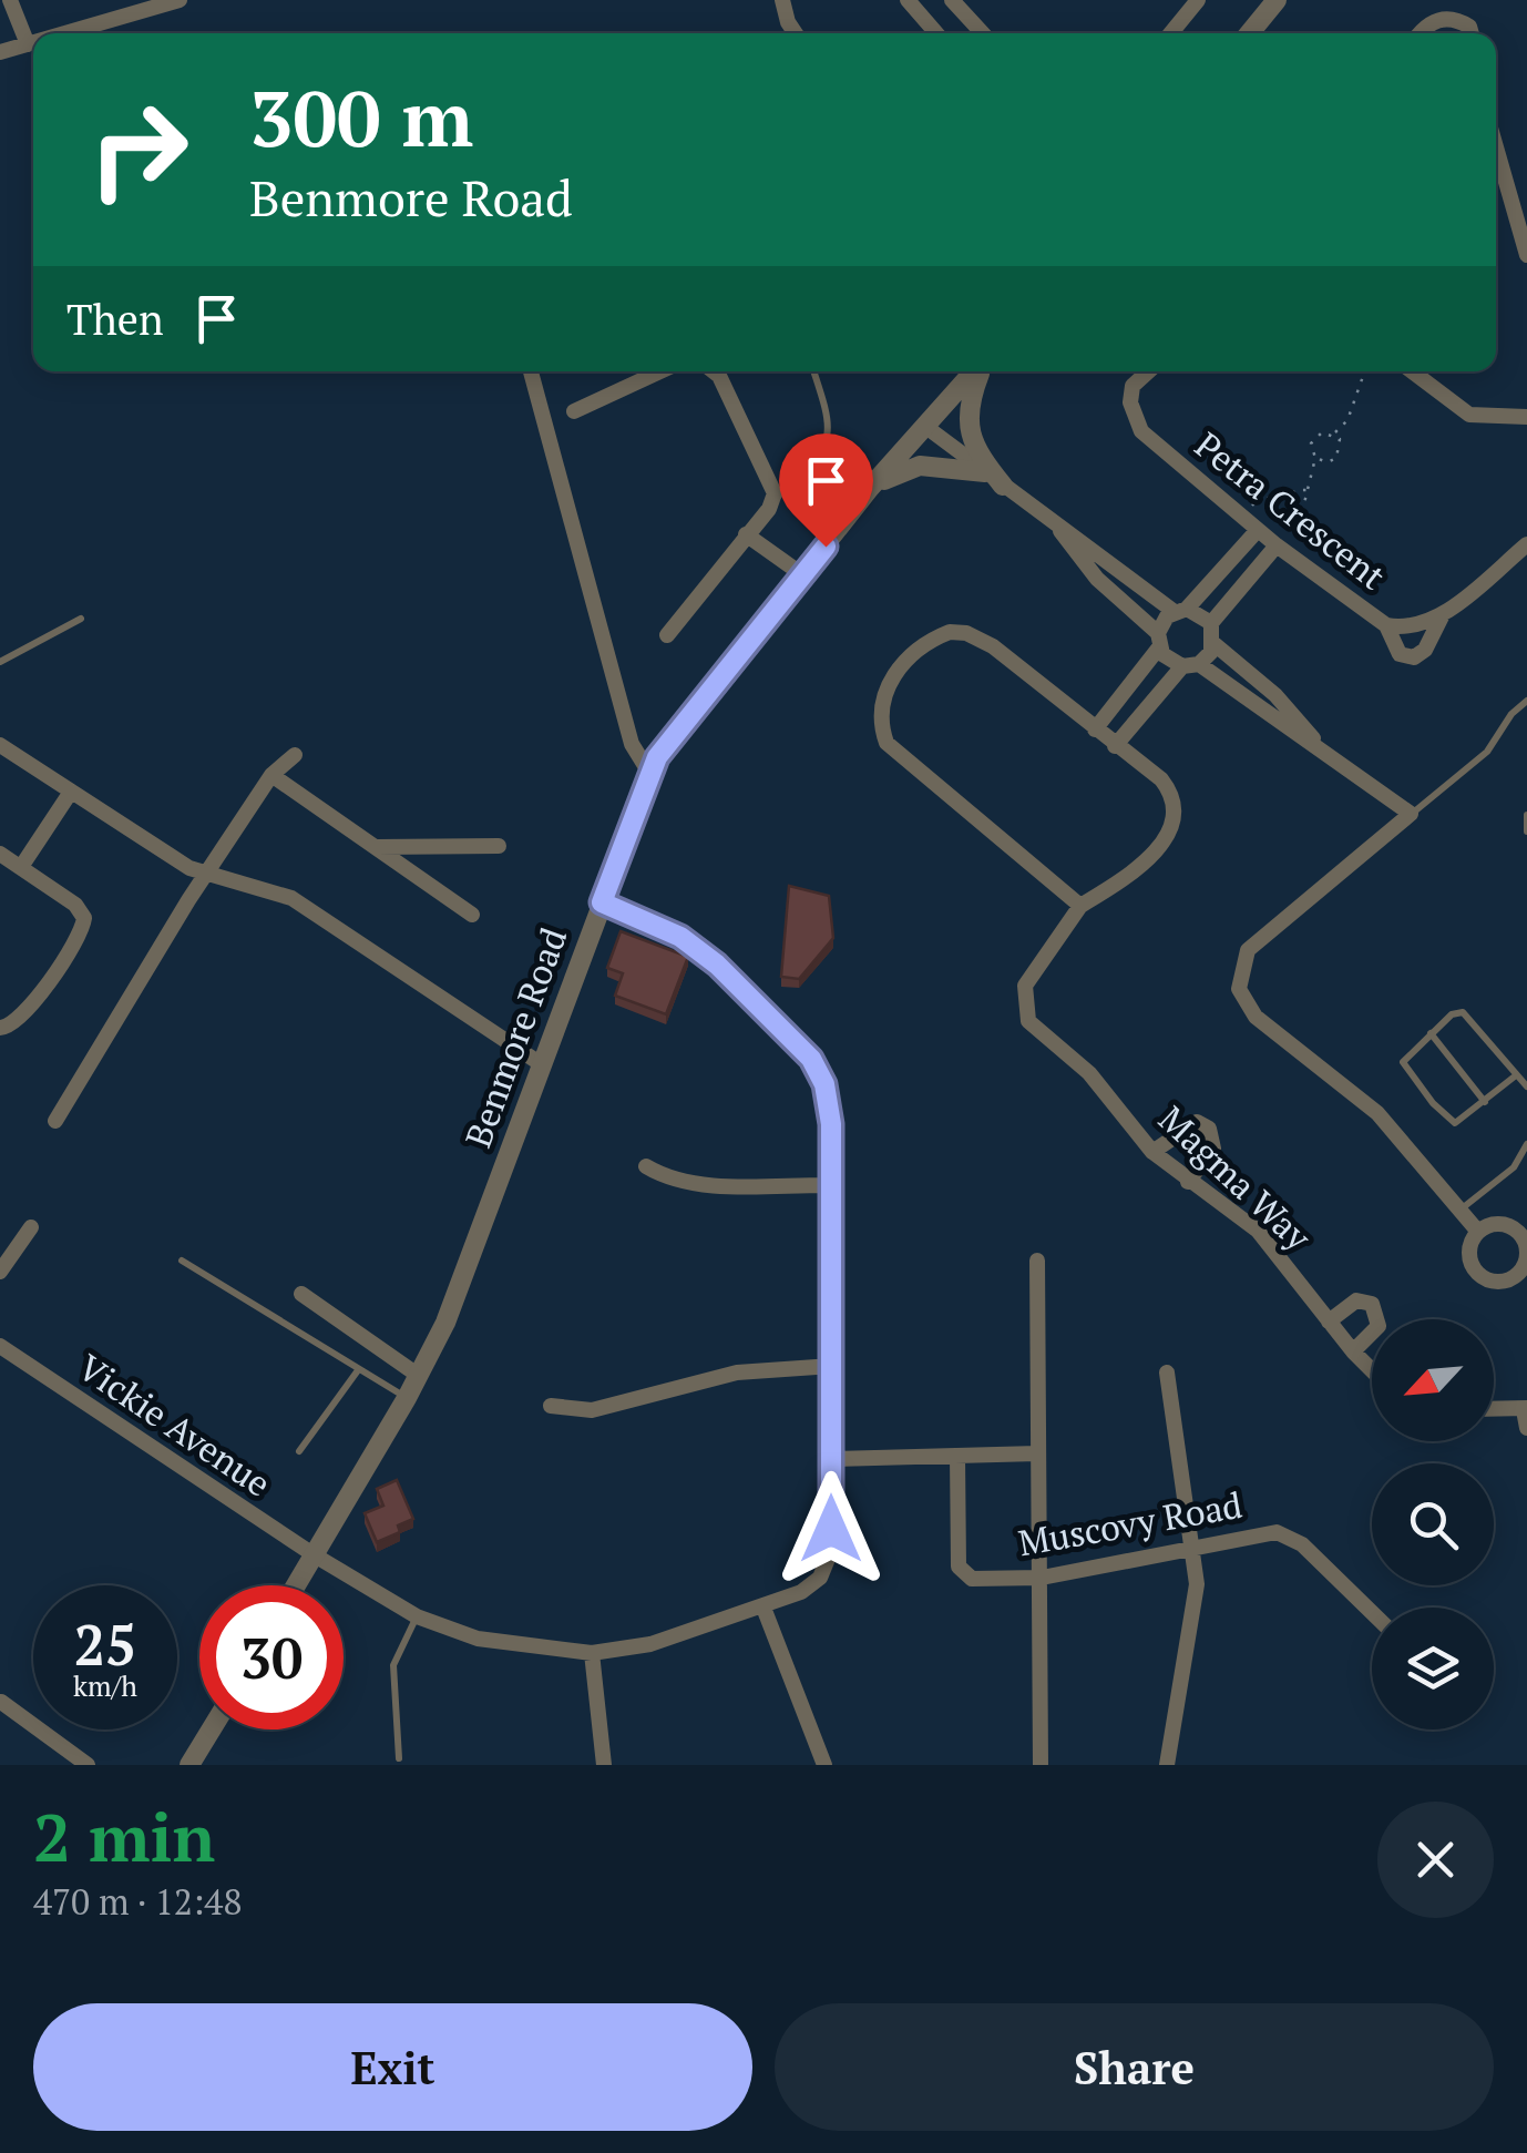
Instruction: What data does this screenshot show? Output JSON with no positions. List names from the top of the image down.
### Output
{
  "streets": {
    "street": [
      "Petra Crescent",
      "Benmore Road",
      "Magma Way",
      "Vickie Avenue",
      "Muscovy Road"
    ]
  },
  "crossings": [
    ["Benmore Road", "Vickie Avenue"]
  ],
  "north": "bottom left",
  "page": {
    "turn": ["300 m", "Benmore Road"],
    "then": "Then",
    "speed": "25 km/h",
    "limit": "30",
    "heading": ["2 min", "470 m · 12:48"],
    "buttons": ["Exit", "Share"]
  }
}
